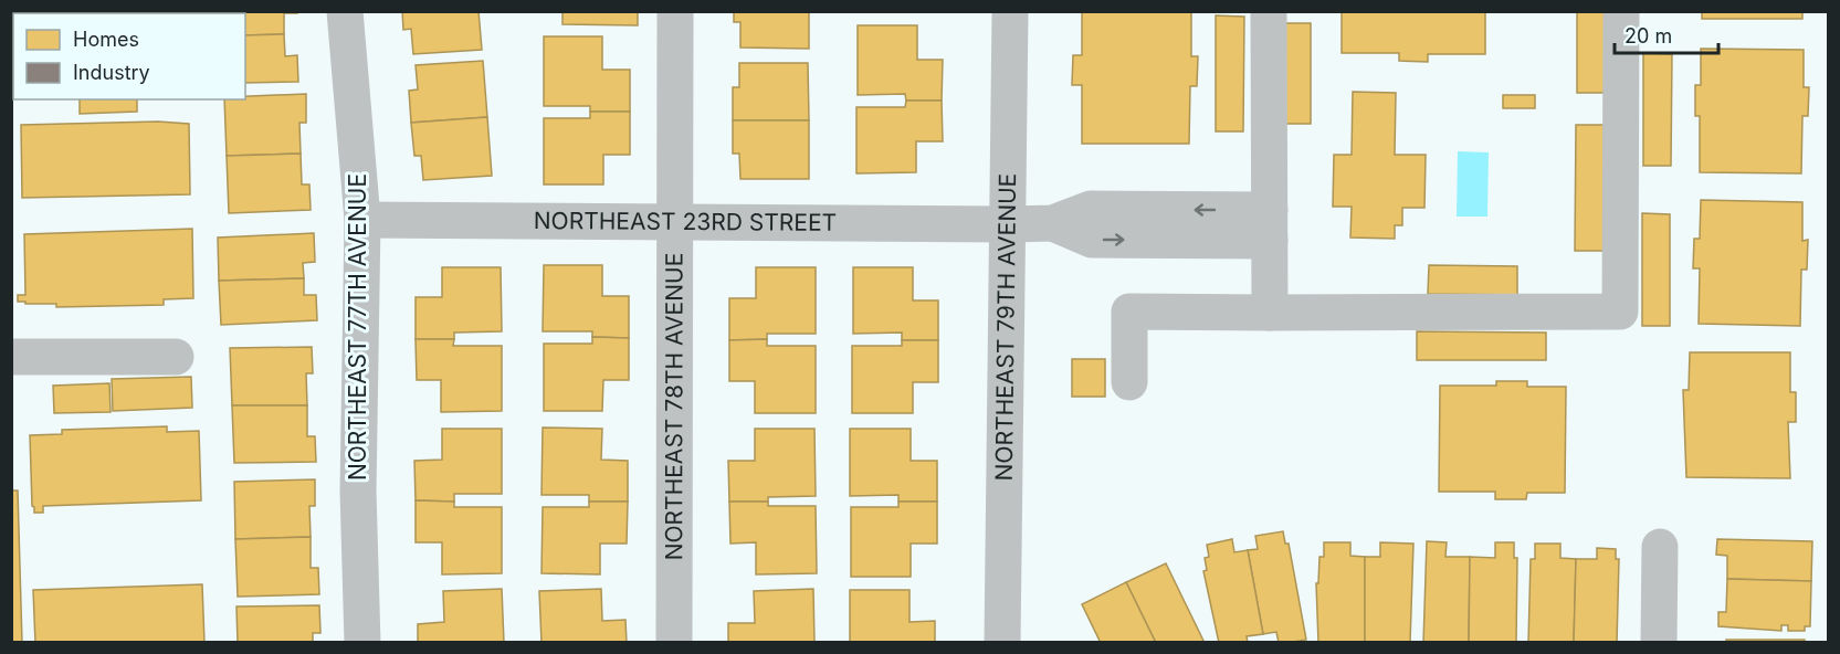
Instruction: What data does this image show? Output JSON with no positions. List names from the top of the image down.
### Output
{
  "streets": {
    "street": [
      "NORTHEAST 23RD STREET",
      "NORTHEAST 77TH AVENUE",
      "NORTHEAST 79TH AVENUE",
      "NORTHEAST 78TH AVENUE"
    ]
  },
  "crossings": [
    ["NORTHEAST 23RD STREET", "NORTHEAST 77TH AVENUE"],
    ["NORTHEAST 23RD STREET", "NORTHEAST 79TH AVENUE"],
    ["NORTHEAST 23RD STREET", "NORTHEAST 78TH AVENUE"]
  ],
  "legend": ["Homes", "Industry"],
  "scale_bar": "20 m"
}
